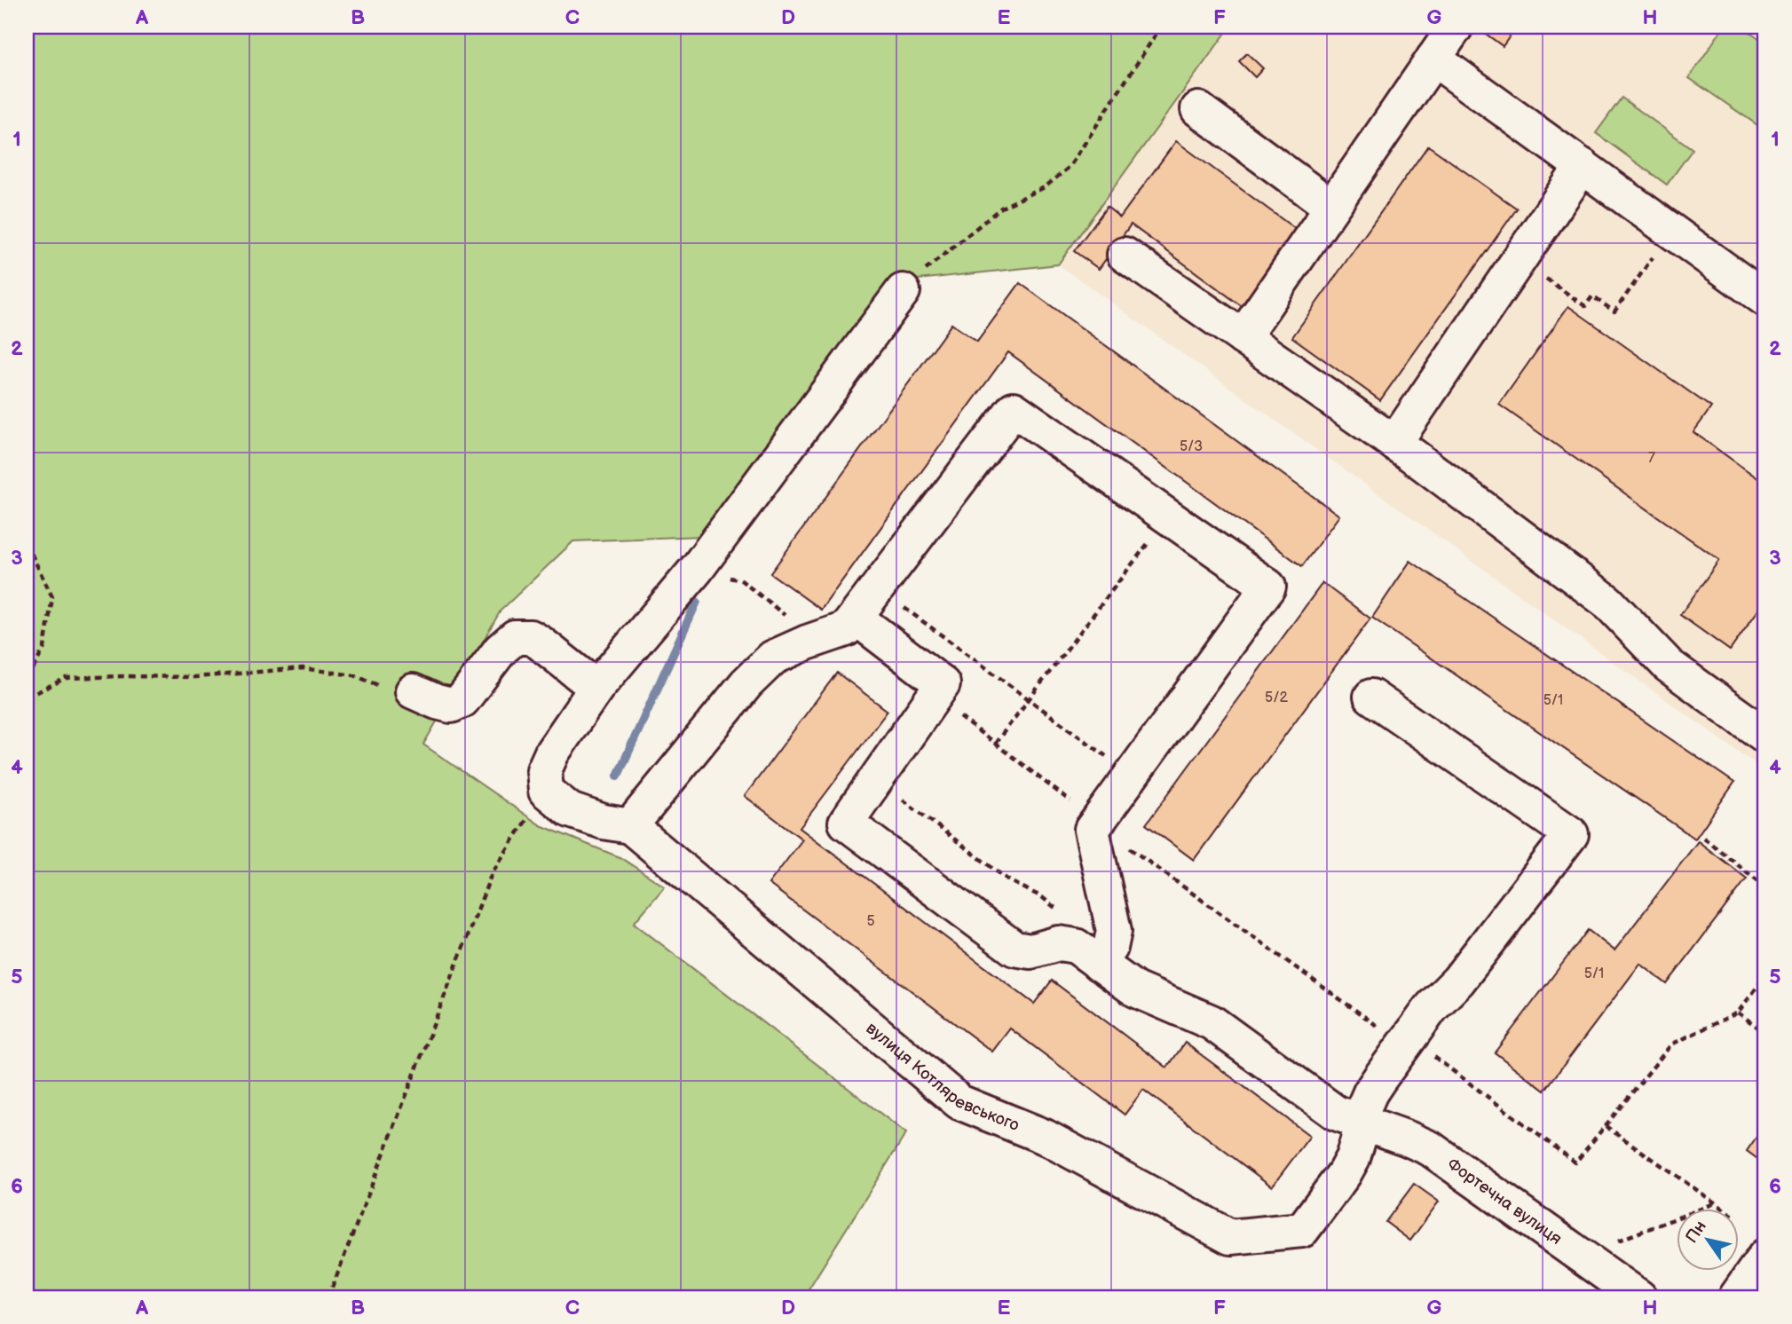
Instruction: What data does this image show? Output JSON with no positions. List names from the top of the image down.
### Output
{
  "streets": {
    "street": ["вулиця Котляревського", "Фортечна вулиця"]
  },
  "crossings": [
    ["вулиця Котляревського", "Фортечна вулиця"]
  ],
  "house_numbers": [
    "5/3",
    "7",
    "5/2",
    "5/1",
    "5",
    "5/1"
  ],
  "north": "top left",
  "grid": {
    "columns": [
      "A",
      "B",
      "C",
      "D",
      "E",
      "F",
      "G",
      "H"
    ],
    "rows": [
      "1",
      "2",
      "3",
      "4",
      "5",
      "6"
    ]
  }
}
